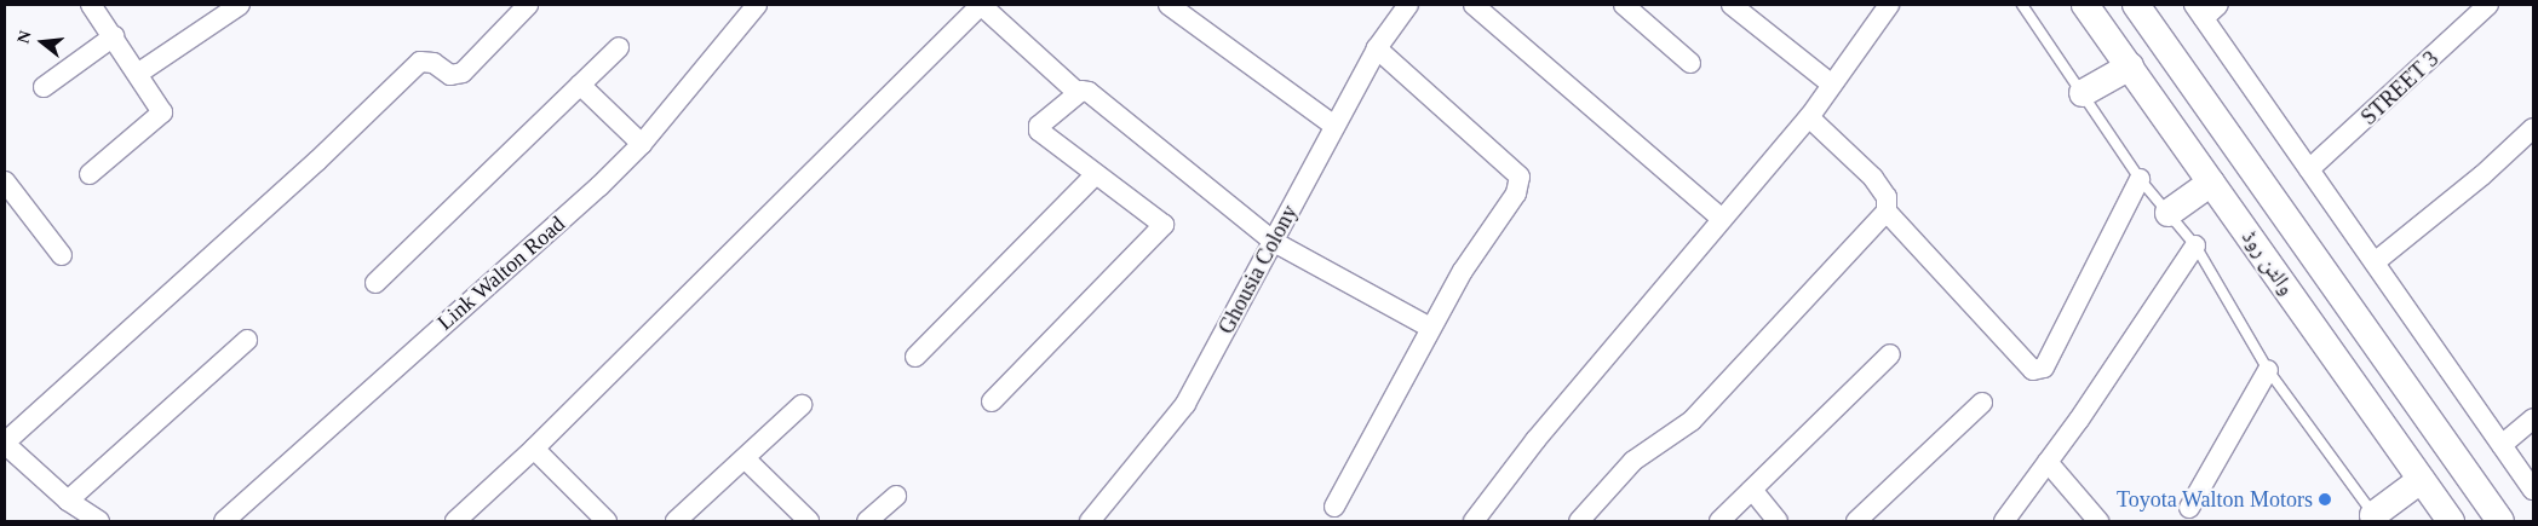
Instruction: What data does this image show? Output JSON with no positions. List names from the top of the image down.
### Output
{
  "streets": {
    "main road": ["والٹن روڈ"],
    "street": ["STREET 3", "Ghousia Colony", "Link Walton Road"]
  },
  "places": ["Toyota Walton Motors"],
  "north": "left"
}
